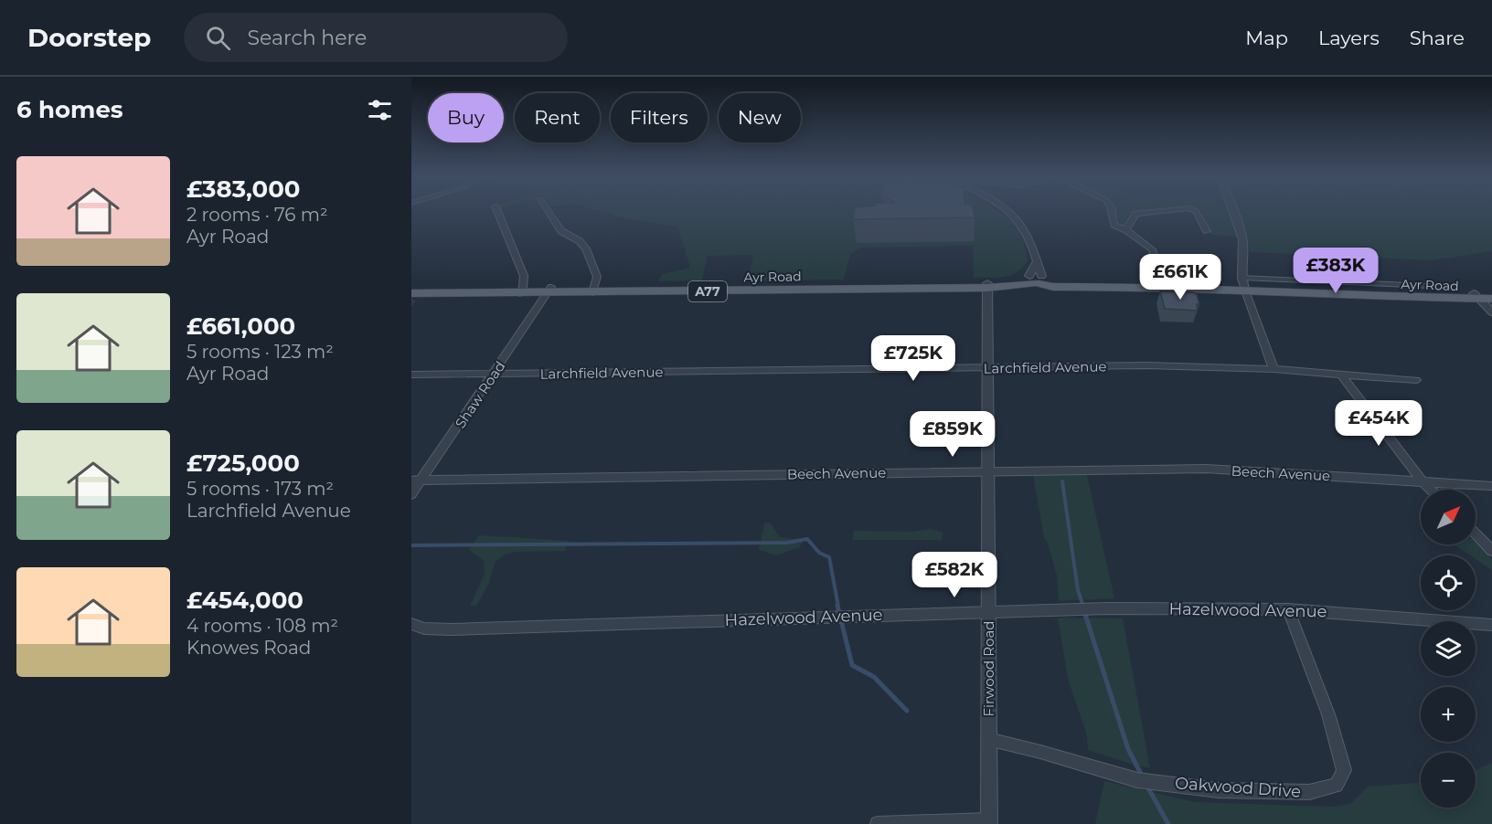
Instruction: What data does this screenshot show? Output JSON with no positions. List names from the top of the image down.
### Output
{
  "streets": {
    "main road": ["Ayr Road", "A77"],
    "street": [
      "Larchfield Avenue",
      "Shaw Road",
      "Beech Avenue",
      "Hazelwood Avenue",
      "Firwood Road",
      "Oakwood Drive"
    ]
  },
  "crossings": [
    ["Ayr Road", "Shaw Road"],
    ["Ayr Road", "Firwood Road"],
    ["Larchfield Avenue", "Shaw Road"],
    ["Larchfield Avenue", "Firwood Road"],
    ["Shaw Road", "Beech Avenue"],
    ["Beech Avenue", "Firwood Road"],
    ["Hazelwood Avenue", "Firwood Road"],
    ["Hazelwood Avenue", "Oakwood Drive"],
    ["Firwood Road", "Oakwood Drive"]
  ],
  "north": "top right",
  "page": {
    "header": "Doorstep",
    "search": "Search here",
    "nav": ["Map", "Layers", "Share"],
    "heading": "6 homes",
    "chip": [
      "Buy",
      "Rent",
      "Filters",
      "New"
    ],
    "list": [
      {
        "name": "£383,000",
        "note": "2 rooms · 76 m² · Ayr Road"
      },
      {
        "name": "£661,000",
        "note": "5 rooms · 123 m² · Ayr Road"
      },
      {
        "name": "£725,000",
        "note": "5 rooms · 173 m² · Larchfield Avenue"
      },
      {
        "name": "£454,000",
        "note": "4 rooms · 108 m² · Knowes Road"
      }
    ],
    "price": [
      "£383K",
      "£661K",
      "£725K",
      "£454K",
      "£859K",
      "£582K"
    ],
    "map_buttons": ["+", "−"]
  }
}
